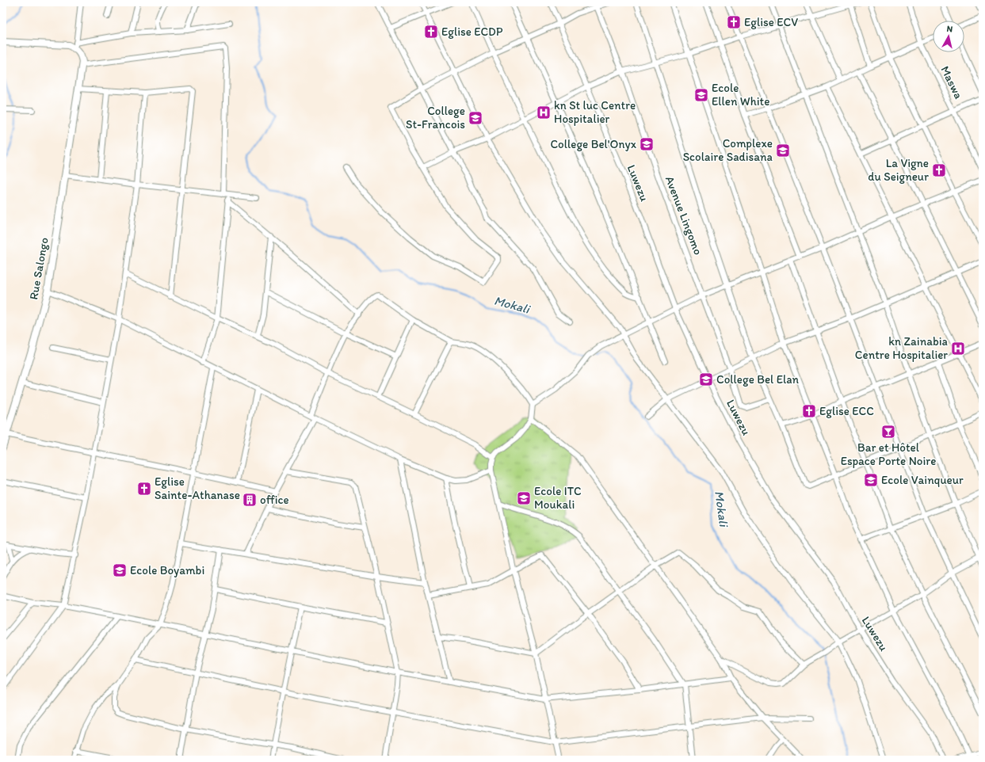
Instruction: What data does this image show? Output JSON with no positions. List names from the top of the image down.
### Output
{
  "streets": {
    "street": [
      "Maswa",
      "Luwezu",
      "Avenue Lingomo",
      "Rue Salongo"
    ]
  },
  "water": ["Mokali"],
  "places": {
    "church": [
      "Eglise ECV",
      "Eglise ECDP",
      "La Vigne du Seigneur",
      "Eglise ECC",
      "Eglise Sainte-Athanase"
    ],
    "school or university": [
      "Ecole Ellen White",
      "College St-Francois",
      "College Bel'Onyx",
      "Complexe Scolaire Sadisana",
      "College Bel Elan",
      "Ecole Vainqueur",
      "Ecole ITC Moukali",
      "Ecole Boyambi"
    ],
    "hospital": ["kn St luc Centre Hospitalier", "kn Zainabia Centre Hospitalier"],
    "bar": ["Bar et Hôtel Espace Porte Noire"],
    "building": ["office"]
  },
  "north": "top"
}
